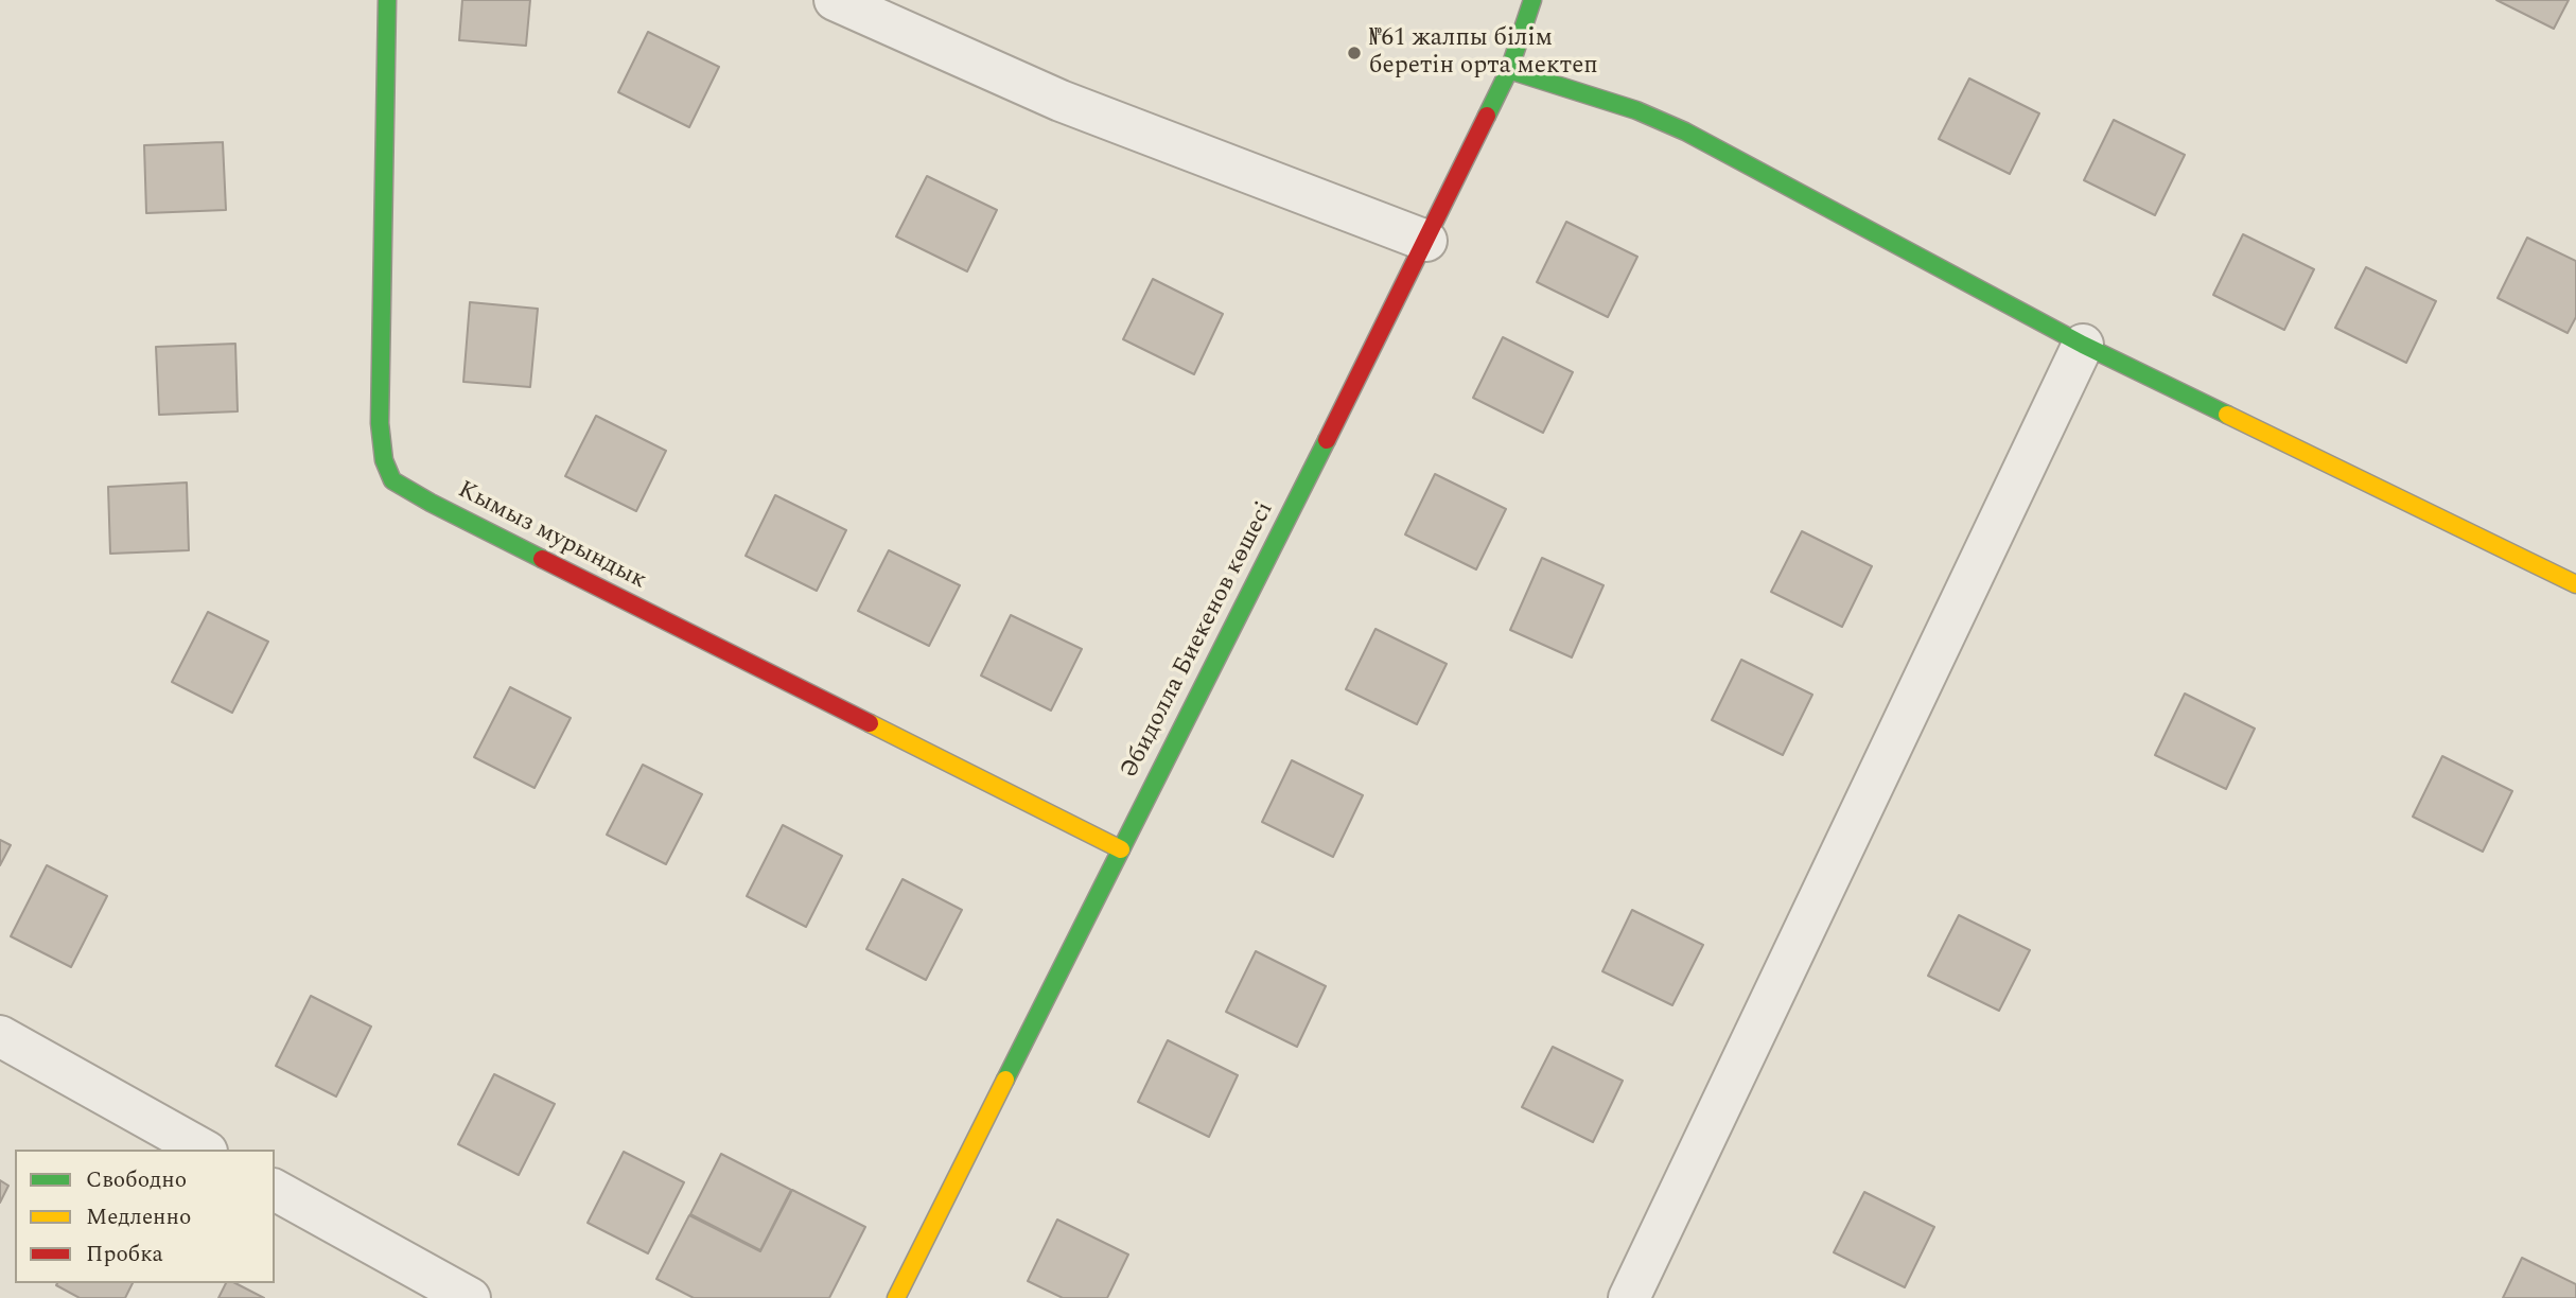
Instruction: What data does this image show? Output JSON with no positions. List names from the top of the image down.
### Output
{
  "streets": {
    "street": ["Кымыз мурындык", "Әбидолла Биекенов көшесі"]
  },
  "crossings": [
    ["Кымыз мурындык", "Әбидолла Биекенов көшесі"]
  ],
  "places": ["№61 жалпы білім беретін орта мектеп"],
  "legend": ["Свободно", "Медленно", "Пробка"]
}
